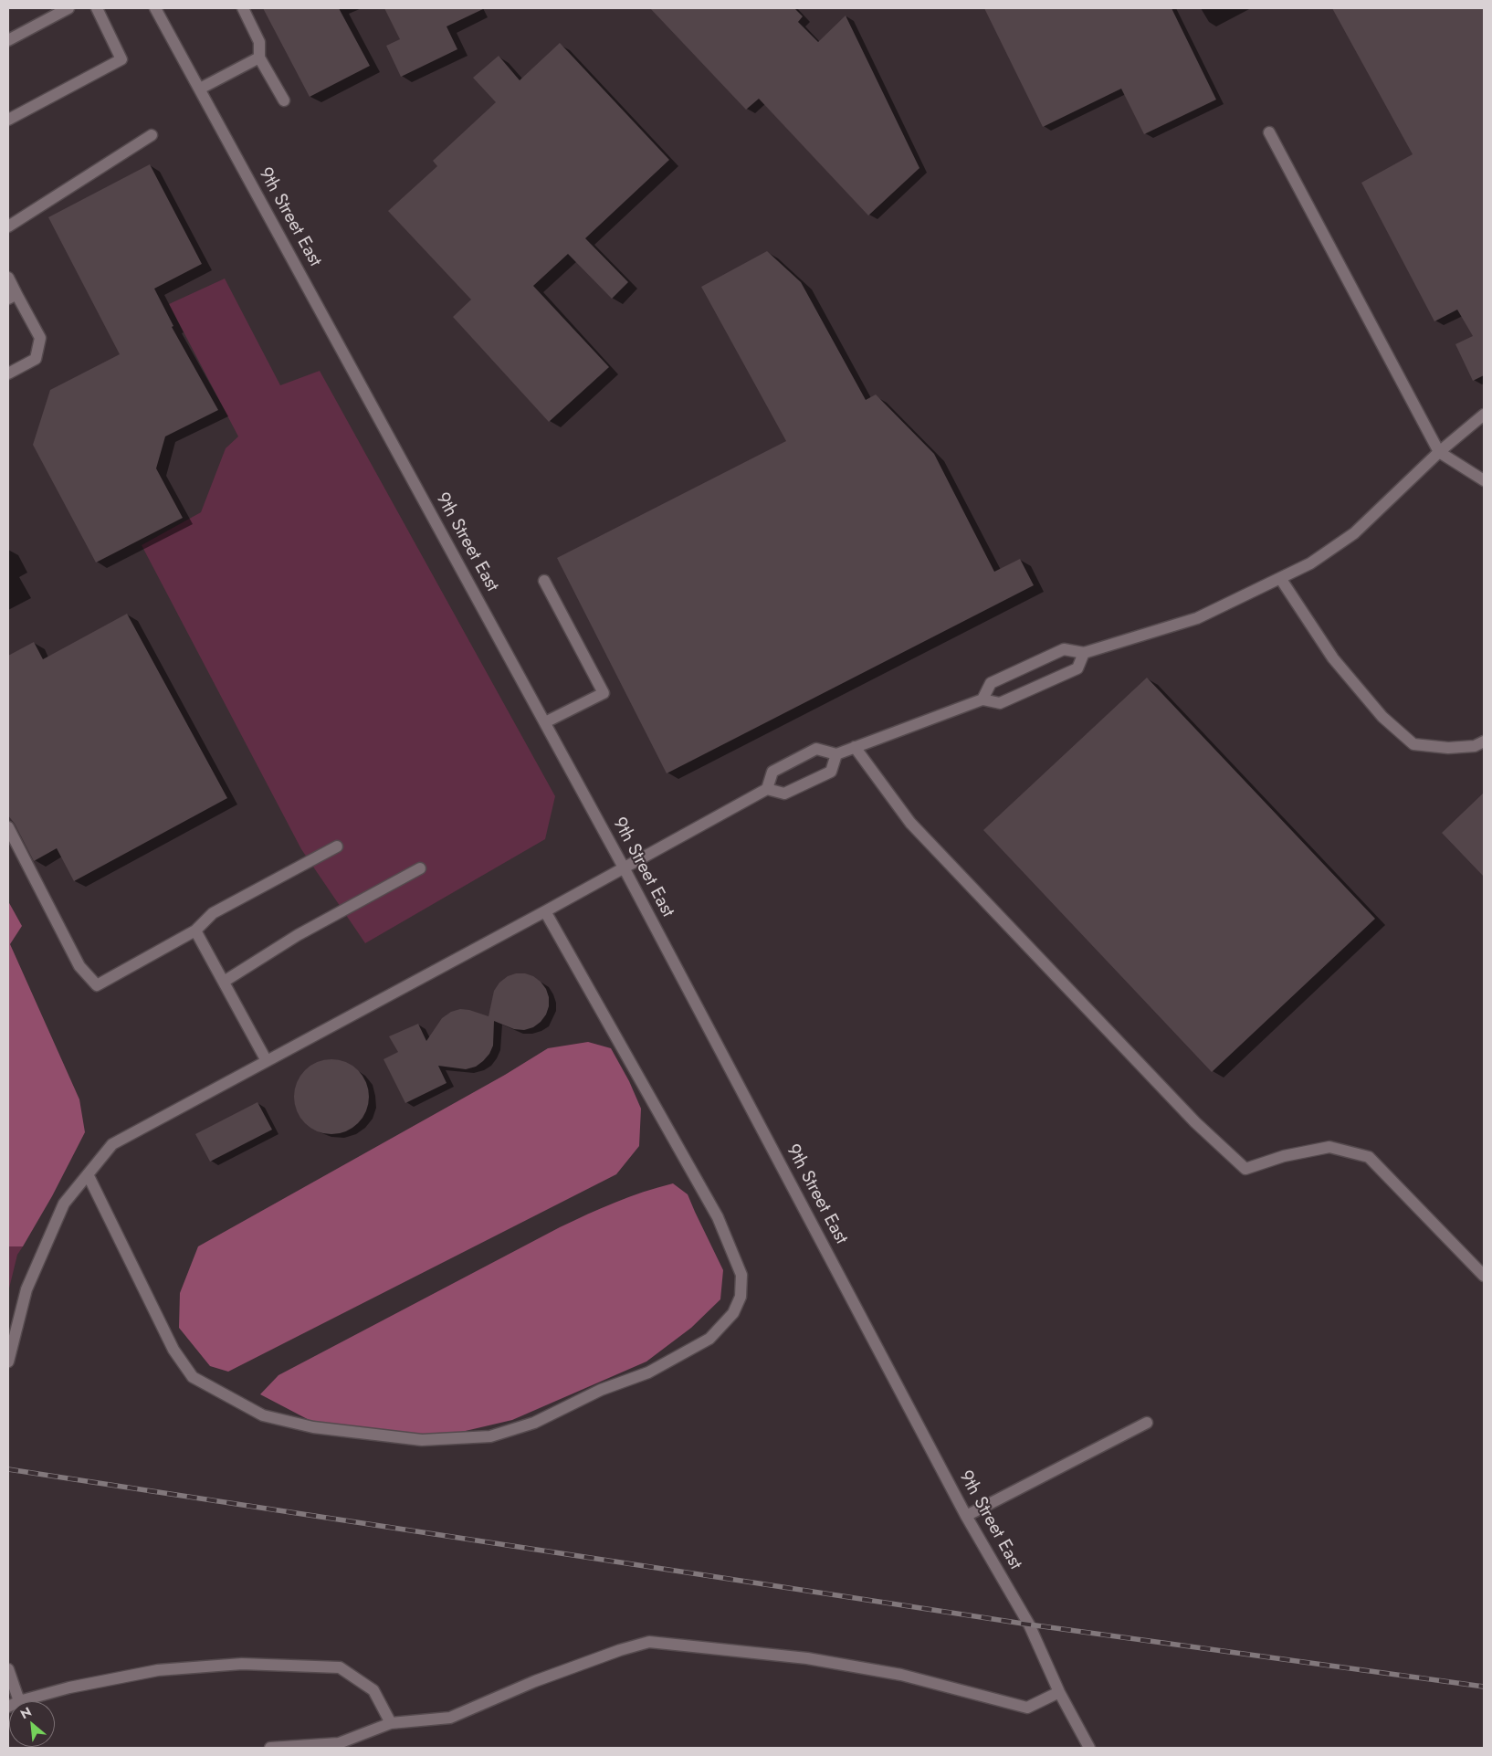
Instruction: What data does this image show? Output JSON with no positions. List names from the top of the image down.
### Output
{
  "streets": {
    "street": ["9th Street East"]
  },
  "north": "top left"
}
